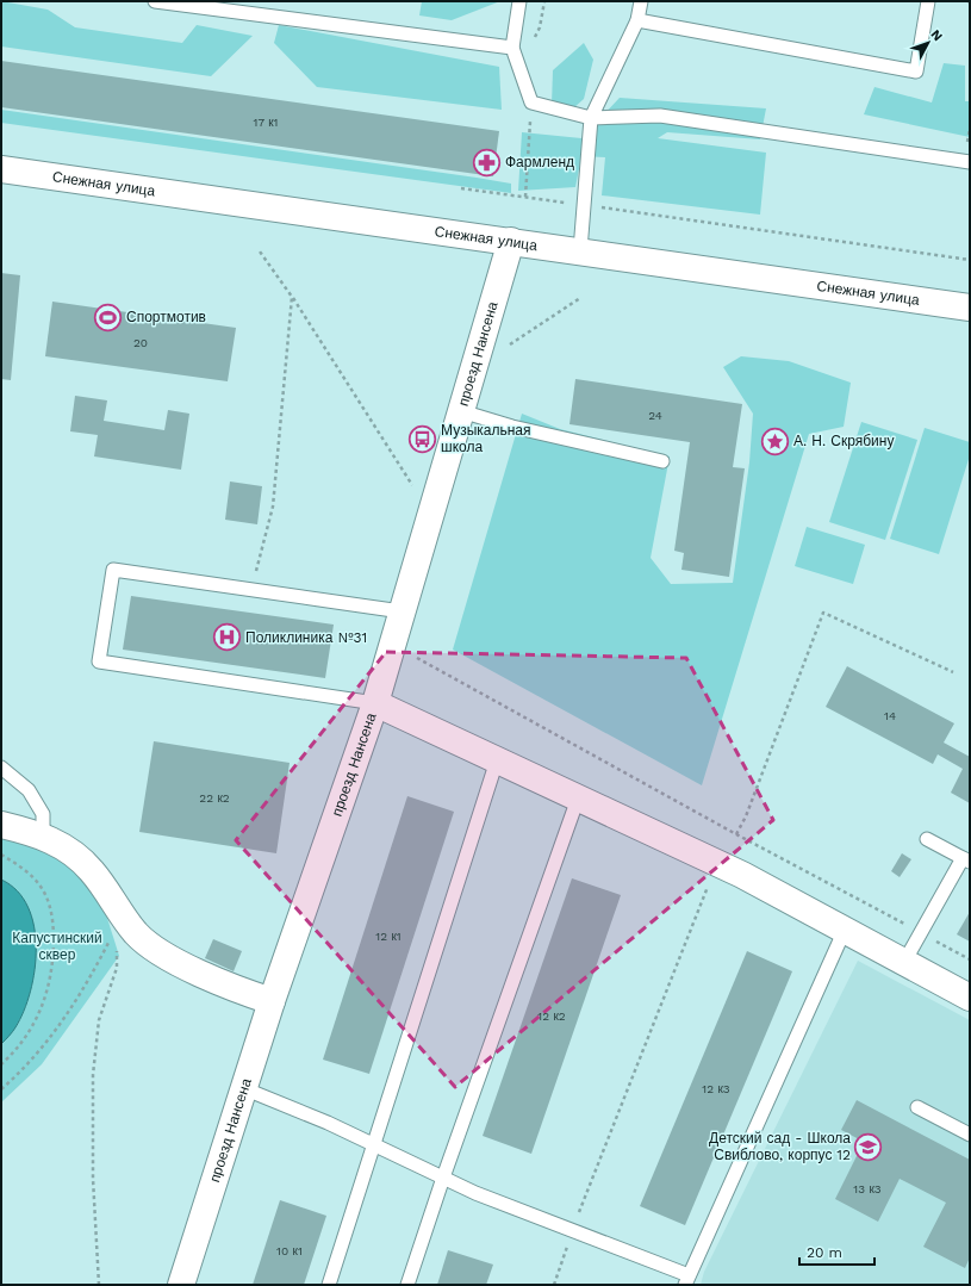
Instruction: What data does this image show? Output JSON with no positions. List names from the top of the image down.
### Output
{
  "streets": {
    "street": ["Снежная улица", "проезд Нансена"]
  },
  "crossings": [
    ["Снежная улица", "проезд Нансена"]
  ],
  "parks": ["Капустинский сквер"],
  "places": {
    "pharmacy": ["Фармленд"],
    "sports": ["Спортмотив"],
    "bus stop": ["Музыкальная школа"],
    "place": ["А. Н. Скрябину"],
    "hospital": ["Поликлиника №31"],
    "school or university": ["Детский сад - Школа Свиблово, корпус 12"]
  },
  "house_numbers": [
    "17 к1",
    "20",
    "24",
    "14",
    "22 к2",
    "12 к1",
    "12 к2",
    "12 к3",
    "13 к3",
    "10 к1"
  ],
  "scale_bar": "20 m",
  "north": "top right"
}
